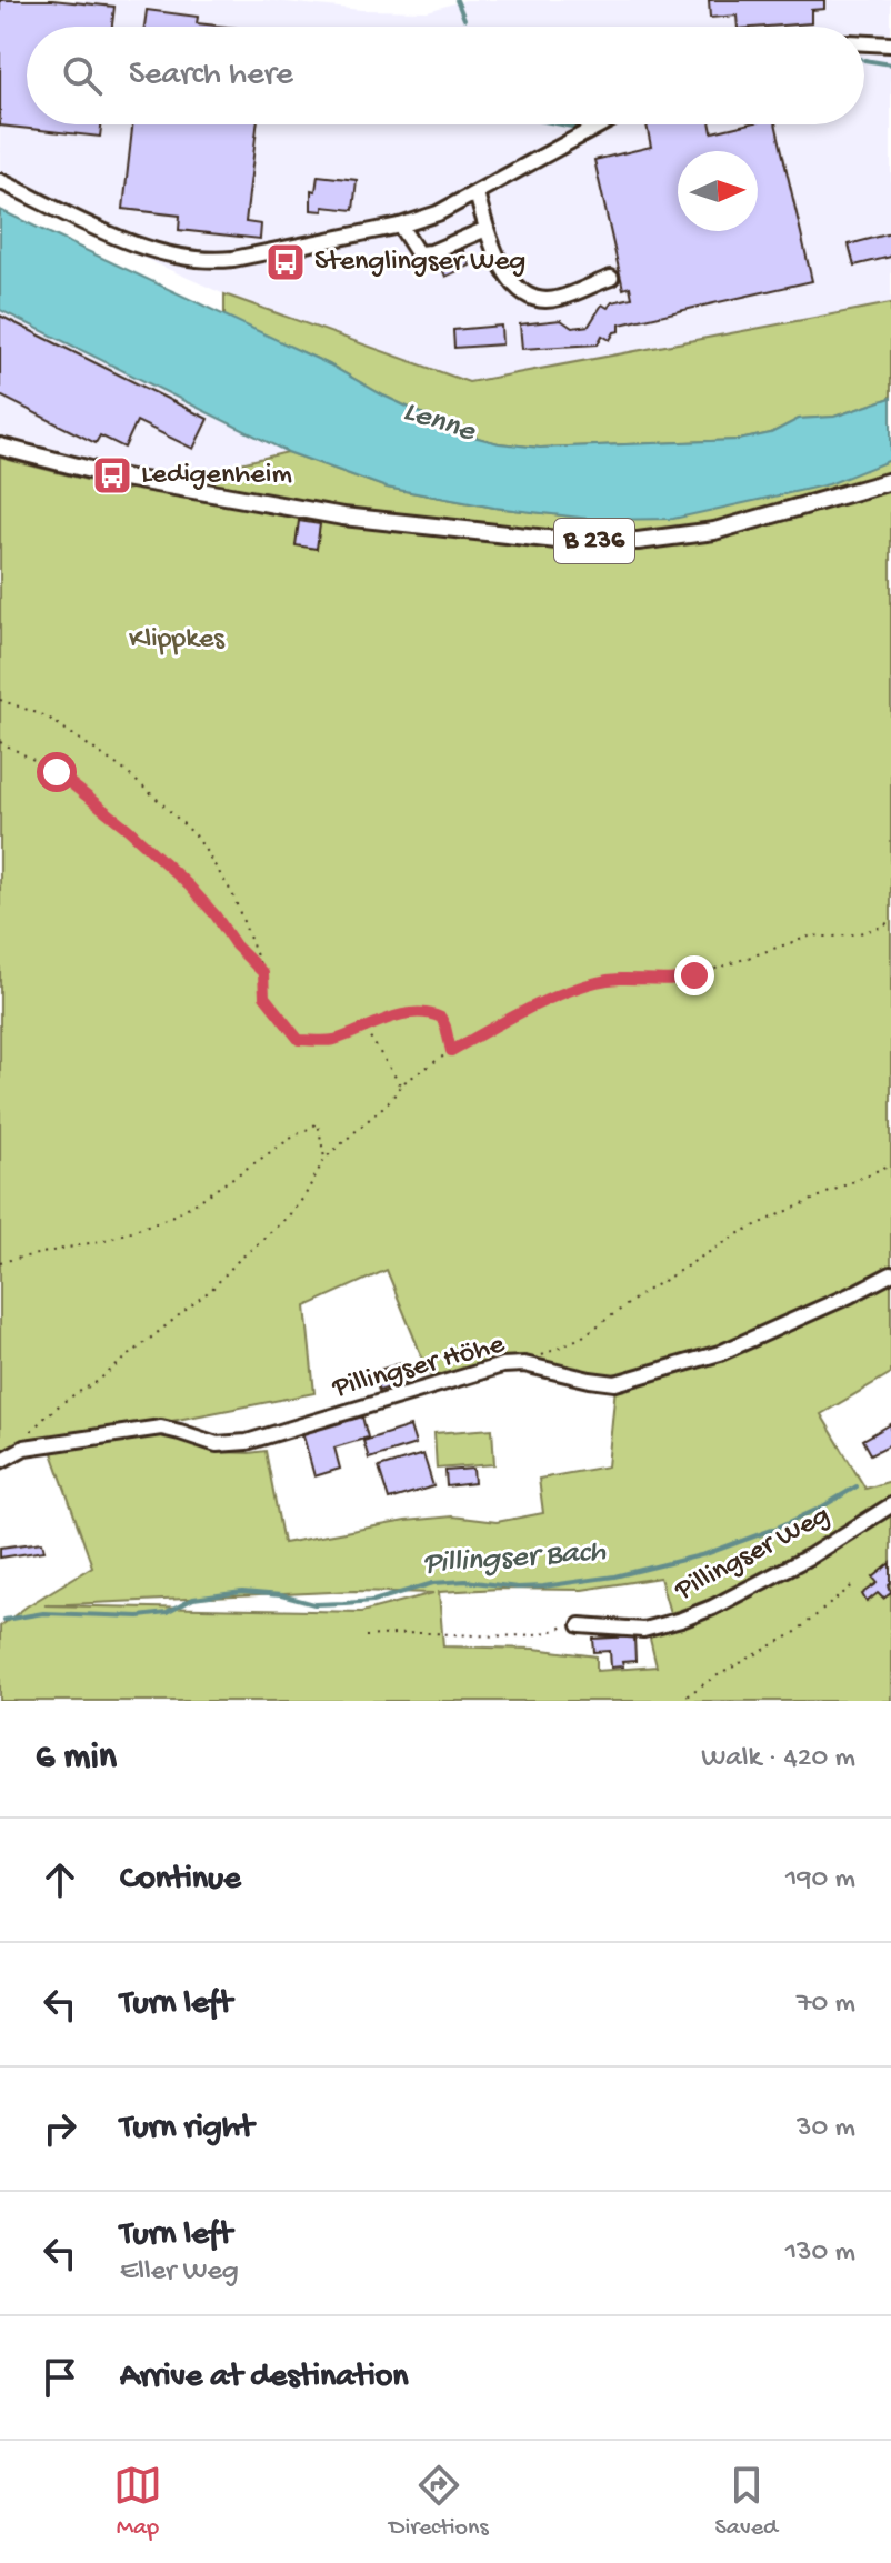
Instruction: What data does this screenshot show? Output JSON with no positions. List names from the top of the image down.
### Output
{
  "streets": {
    "main road": ["B 236"],
    "street": ["Pillingser Höhe", "Pillingser Weg"]
  },
  "water": ["Lenne", "Pillingser Bach"],
  "parks": ["Klippkes"],
  "places": {
    "bus stop": ["Stenglingser Weg", "Ledigenheim"]
  },
  "north": "right",
  "page": {
    "search": "Search here",
    "heading": ["6 min", "Walk · 420 m"],
    "list": [
      ["Continue", "190 m"],
      ["Turn left", "70 m"],
      ["Turn right", "30 m"],
      ["Turn left", "Eller Weg", "130 m"],
      "Arrive at destination"
    ],
    "nav": ["Map", "Directions", "Saved"]
  }
}
